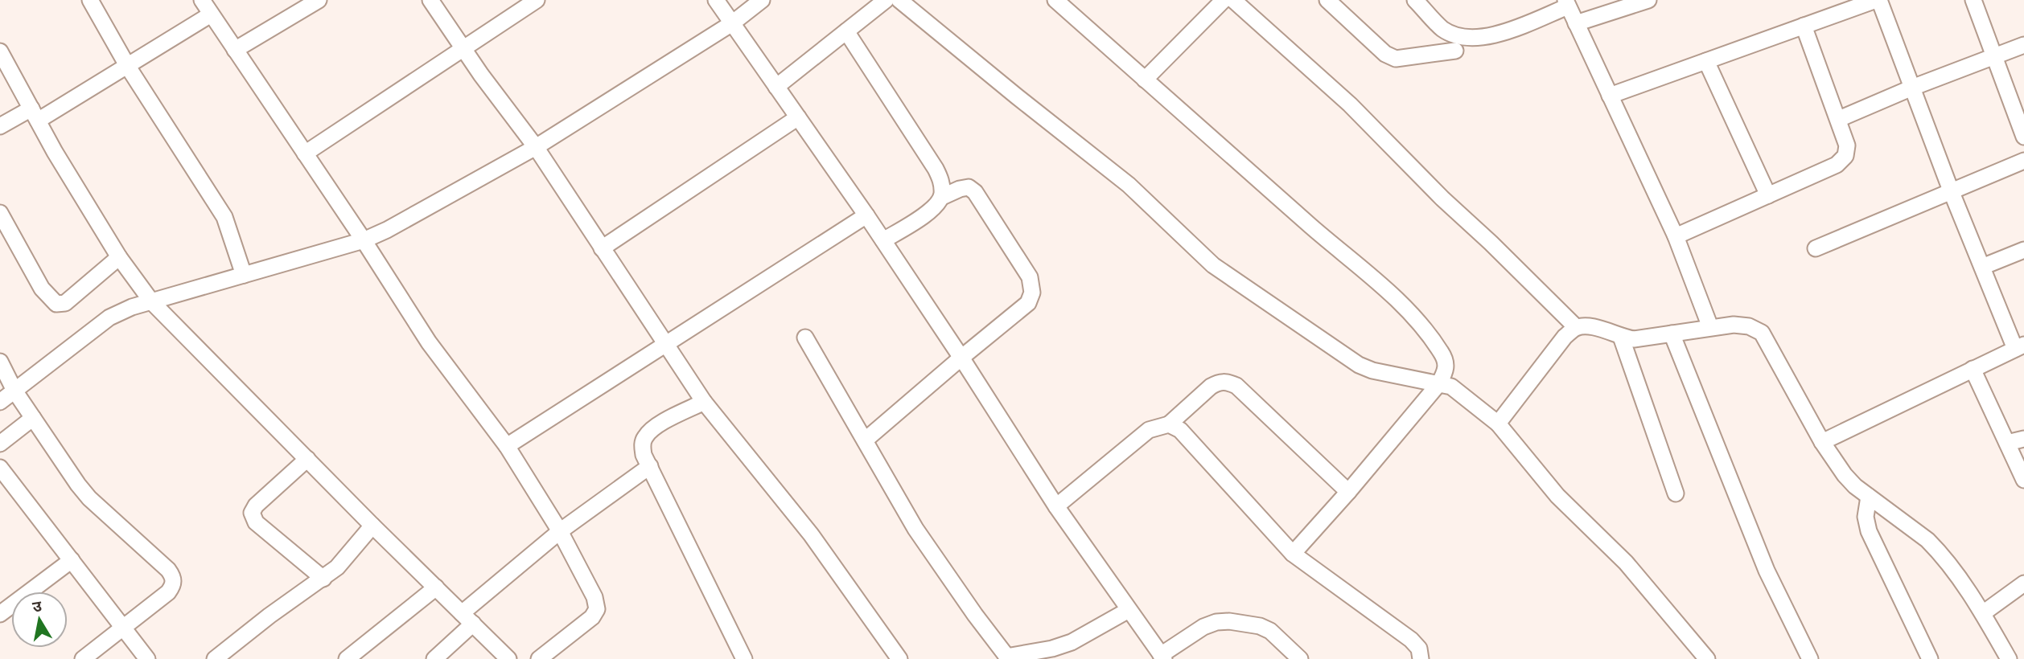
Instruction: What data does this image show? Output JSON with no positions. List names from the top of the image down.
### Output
{
  "north": "top"
}
